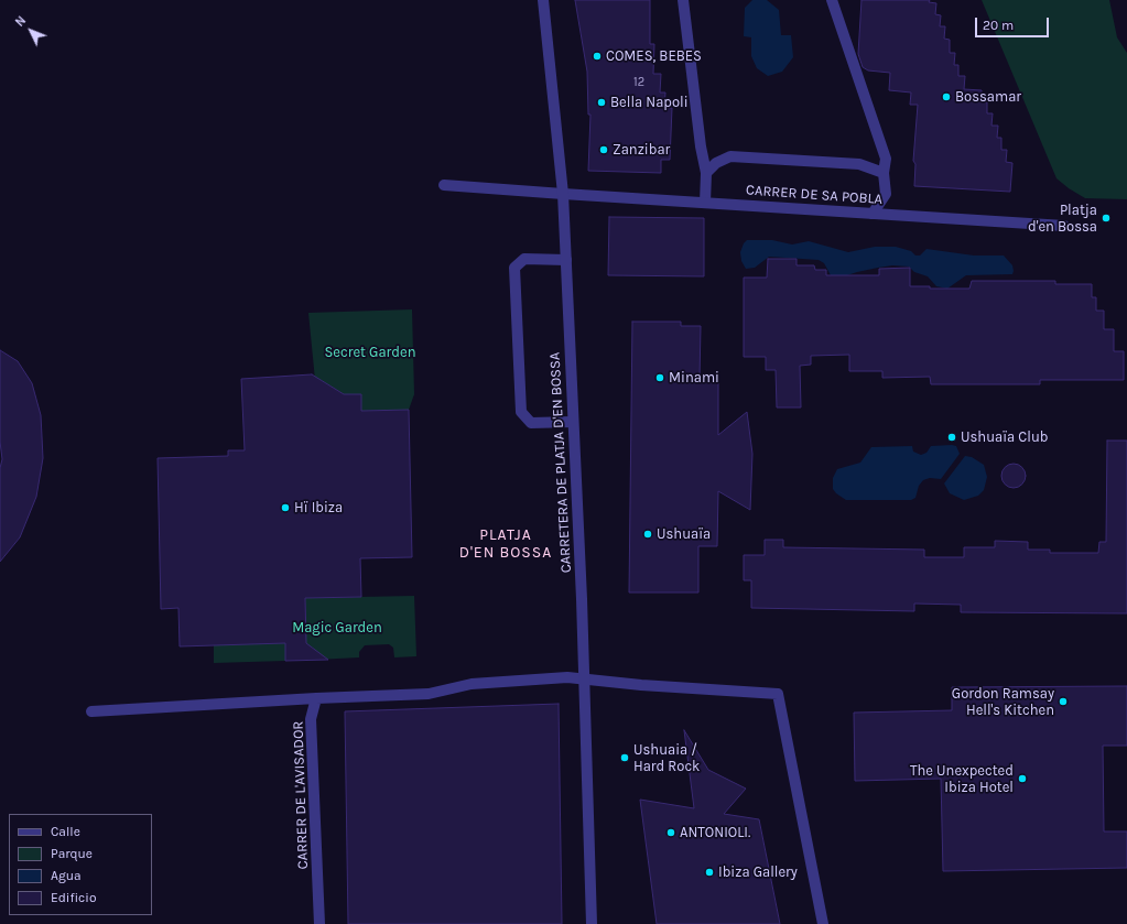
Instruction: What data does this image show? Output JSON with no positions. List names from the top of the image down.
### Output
{
  "streets": {
    "street": ["CARRER DE SA POBLA", "CARRETERA DE PLATJA D'EN BOSSA", "CARRER DE L'AVISADOR"]
  },
  "crossings": [
    ["CARRER DE SA POBLA", "CARRETERA DE PLATJA D'EN BOSSA"]
  ],
  "districts": ["PLATJA D'EN BOSSA"],
  "parks": ["Secret Garden", "Magic Garden"],
  "places": [
    "COMES, BEBES",
    "Bossamar",
    "Bella Napoli",
    "Zanzibar",
    "Platja d'en Bossa",
    "Minami",
    "Ushuaïa Club",
    "Hï Ibiza",
    "Ushuaïa",
    "Gordon Ramsay Hell's Kitchen",
    "Ushuaia / Hard Rock",
    "The Unexpected Ibiza Hotel",
    "ANTONIOLI.",
    "Ibiza Gallery"
  ],
  "house_numbers": ["12"],
  "legend": [
    "Calle",
    "Parque",
    "Agua",
    "Edificio"
  ],
  "scale_bar": "20 m",
  "north": "top left"
}
